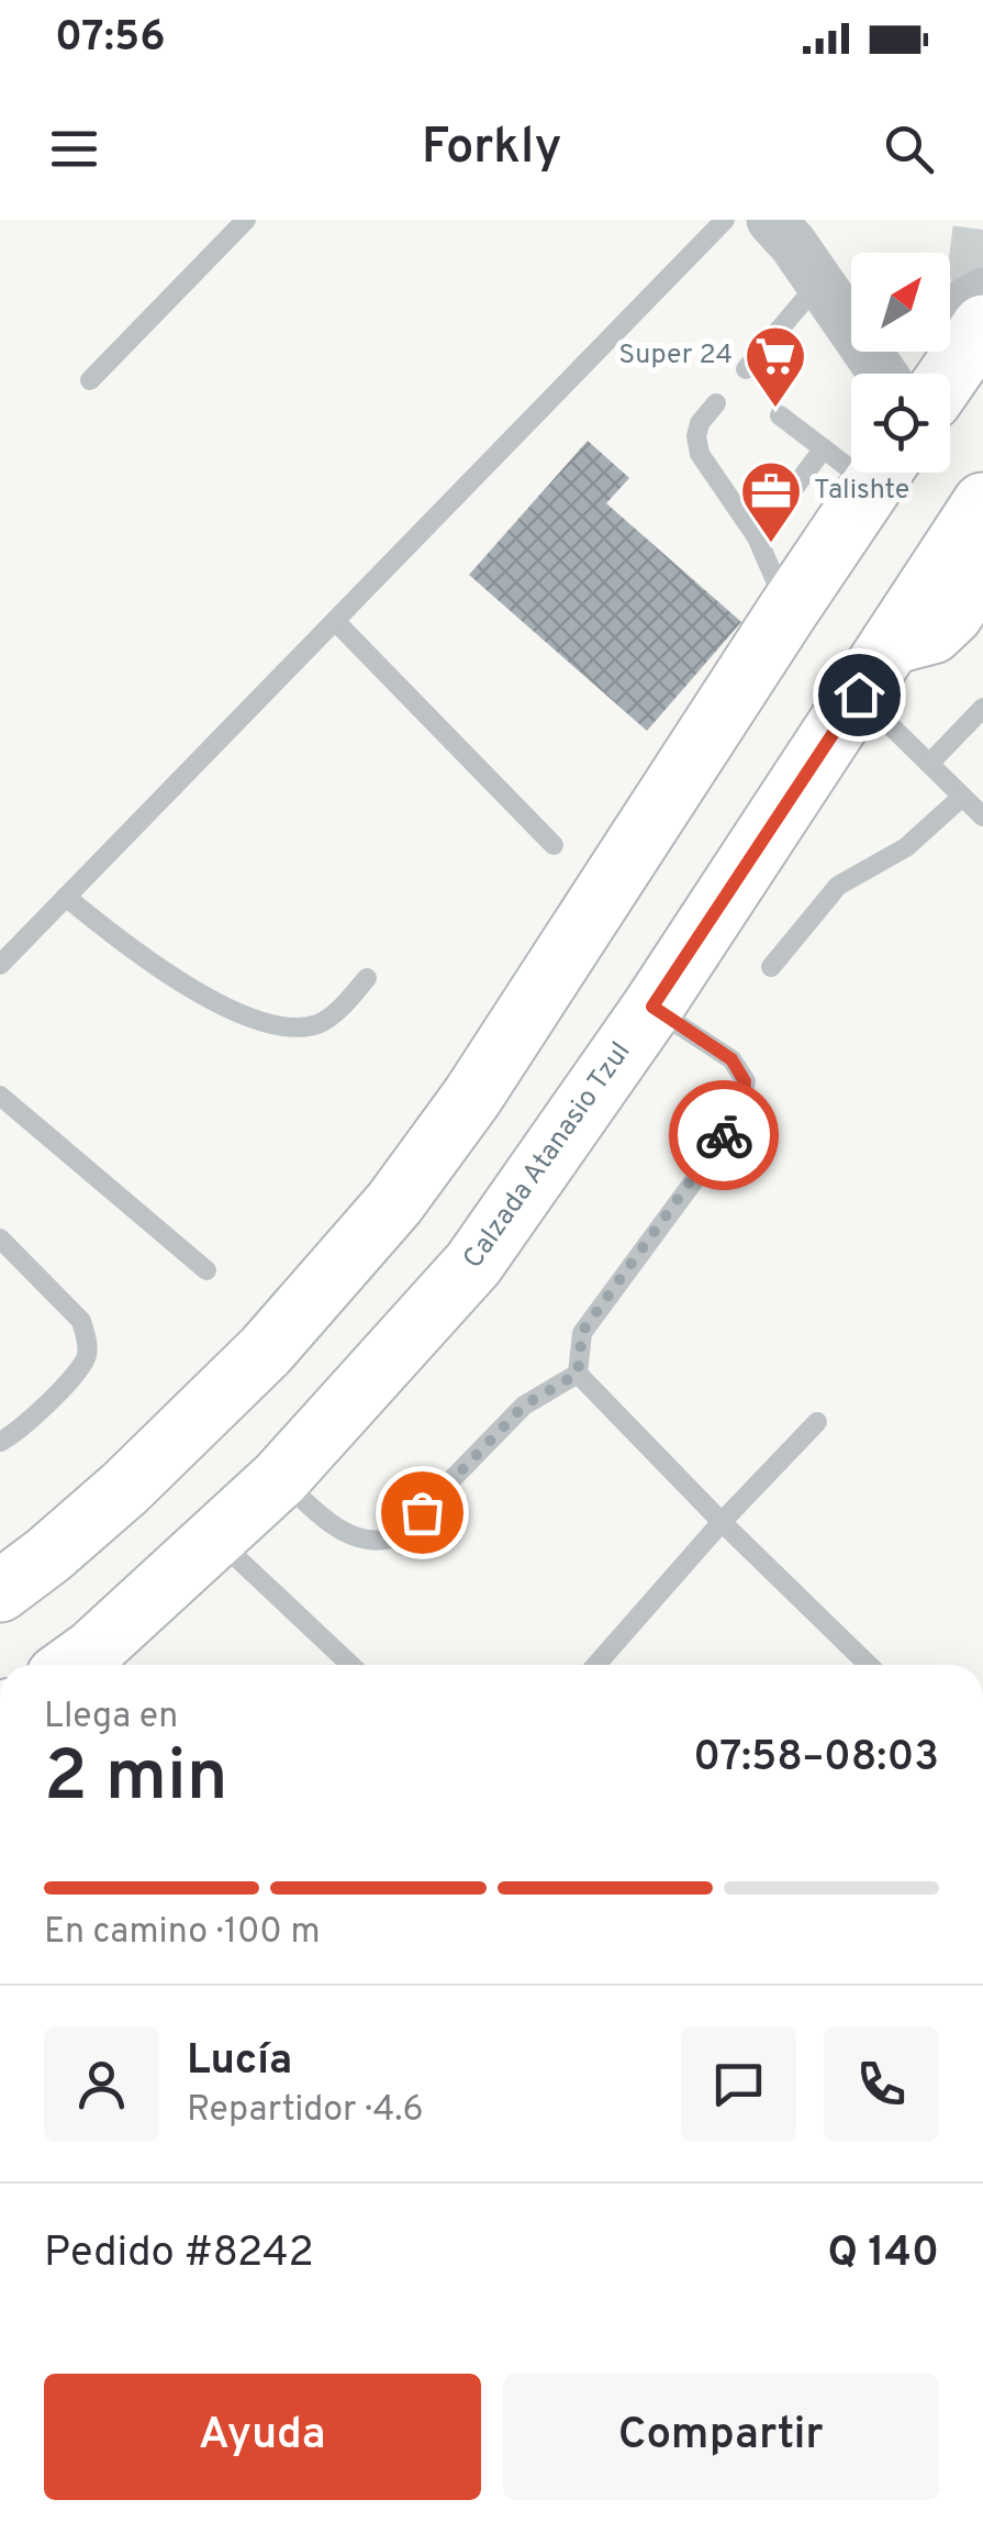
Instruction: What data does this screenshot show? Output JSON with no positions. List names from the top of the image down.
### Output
{
  "streets": {
    "main road": ["Calzada Atanasio Tzul"]
  },
  "places": {
    "supermarket": ["Super 24"],
    "office": ["Talishte"]
  },
  "north": "top right",
  "page": {
    "status": "07:56",
    "header": "Forkly",
    "heading": ["2 min", "Llega en", "07:58–08:03"],
    "panel": [
      "Lucía",
      "Repartidor · 4.6",
      "Pedido #8242",
      "Q 140"
    ],
    "bar": "En camino · 100 m",
    "buttons": ["Ayuda", "Compartir"]
  }
}
